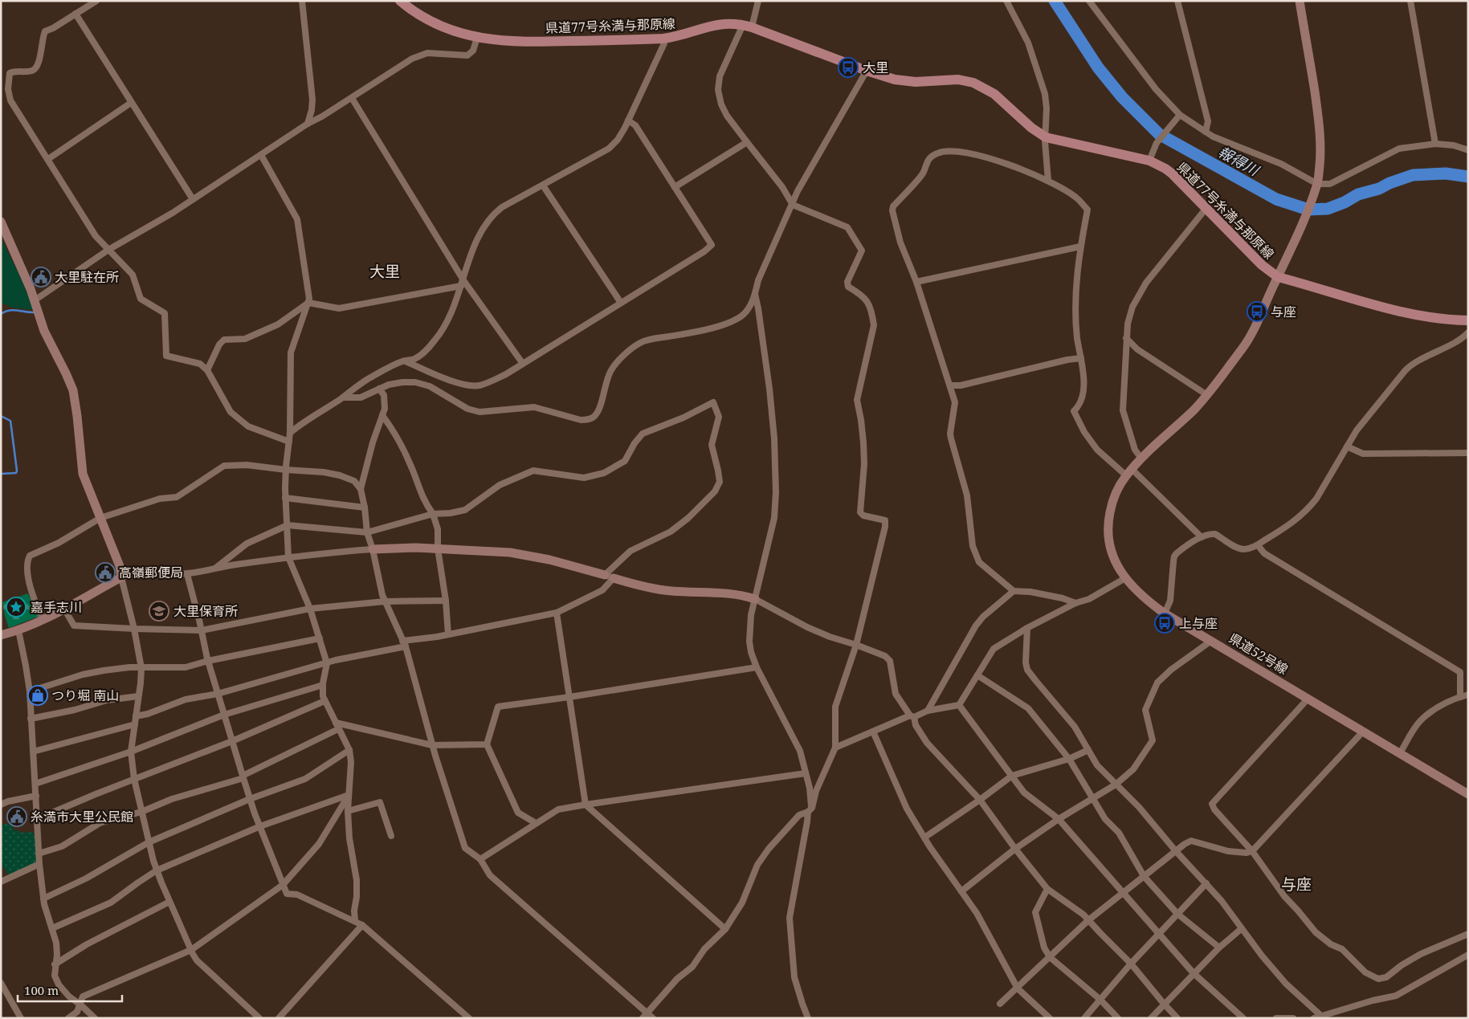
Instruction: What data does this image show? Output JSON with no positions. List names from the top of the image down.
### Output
{
  "streets": {
    "main road": ["県道77号糸満与那原線"],
    "street": ["県道52号線"]
  },
  "crossings": [
    ["県道77号糸満与那原線", "県道52号線"]
  ],
  "districts": ["大里", "与座"],
  "water": ["報得川"],
  "places": {
    "bus stop": ["大里", "与座", "上与座"],
    "public building": ["大里駐在所", "高嶺郵便局", "糸満市大里公民館"],
    "place": ["嘉手志川"],
    "school or university": ["大里保育所"],
    "shop": ["つり堀 南山"]
  },
  "scale_bar": "100 m"
}
